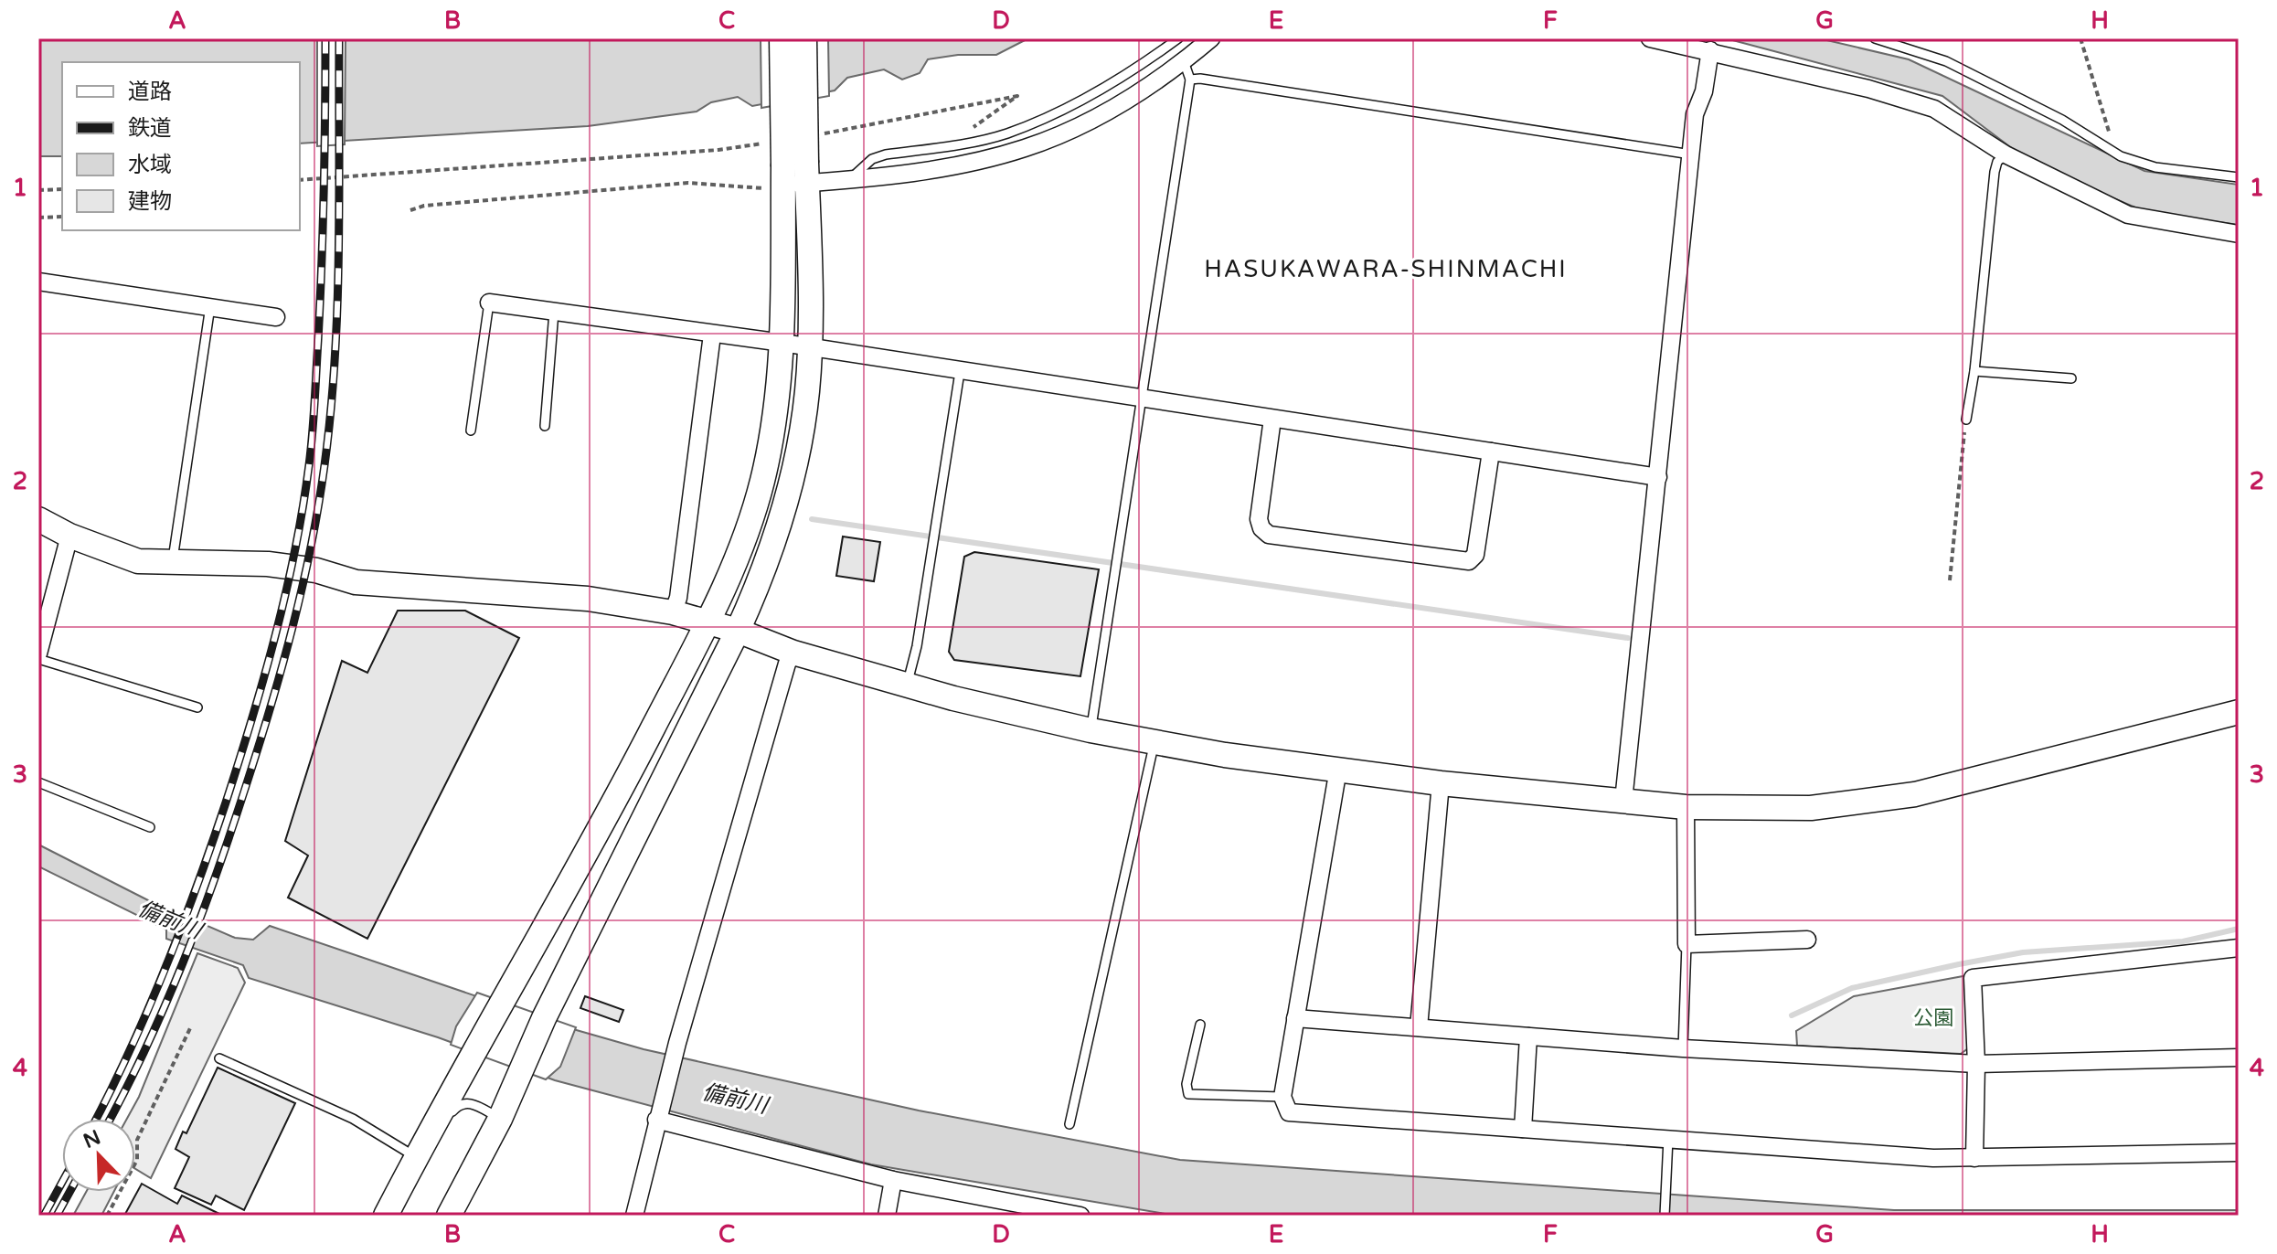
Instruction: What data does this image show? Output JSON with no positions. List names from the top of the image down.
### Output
{
  "districts": ["HASUKAWARA-SHINMACHI"],
  "water": ["備前川"],
  "parks": ["公園"],
  "legend": [
    "道路",
    "鉄道",
    "水域",
    "建物"
  ],
  "north": "top left",
  "grid": {
    "columns": [
      "A",
      "B",
      "C",
      "D",
      "E",
      "F",
      "G",
      "H"
    ],
    "rows": [
      "1",
      "2",
      "3",
      "4"
    ]
  }
}
